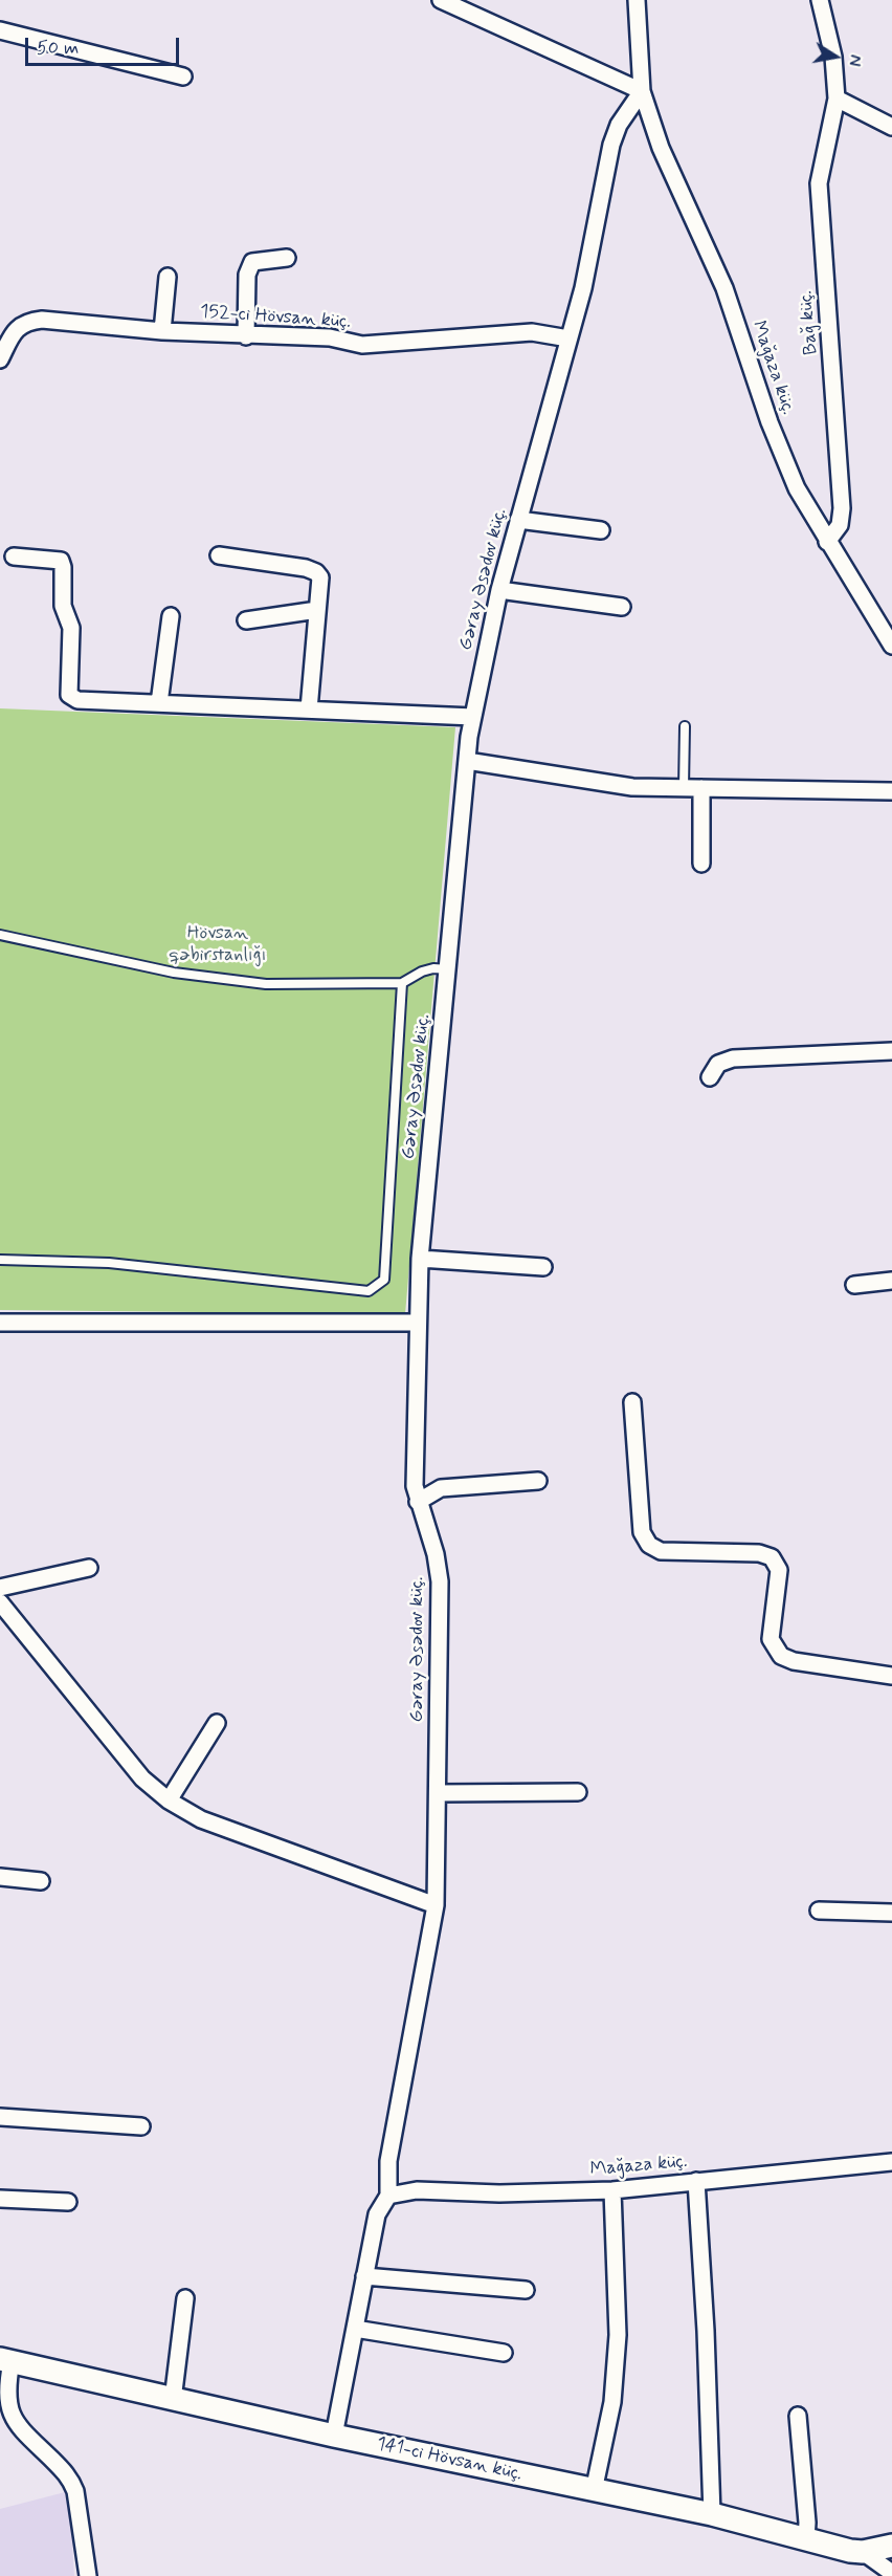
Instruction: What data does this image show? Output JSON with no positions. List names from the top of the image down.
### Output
{
  "streets": {
    "main road": ["141-ci Hövsan küç."],
    "street": [
      "152-ci Hövsan küç.",
      "Bağ küç.",
      "Mağaza küç.",
      "Gəray Əsədov küç."
    ]
  },
  "crossings": [
    ["152-ci Hövsan küç.", "Gəray Əsədov küç."],
    ["Bağ küç.", "Mağaza küç."],
    ["Mağaza küç.", "Gəray Əsədov küç."]
  ],
  "parks": ["Hövsan qəbirstanlığı"],
  "scale_bar": "50 m",
  "north": "right"
}
